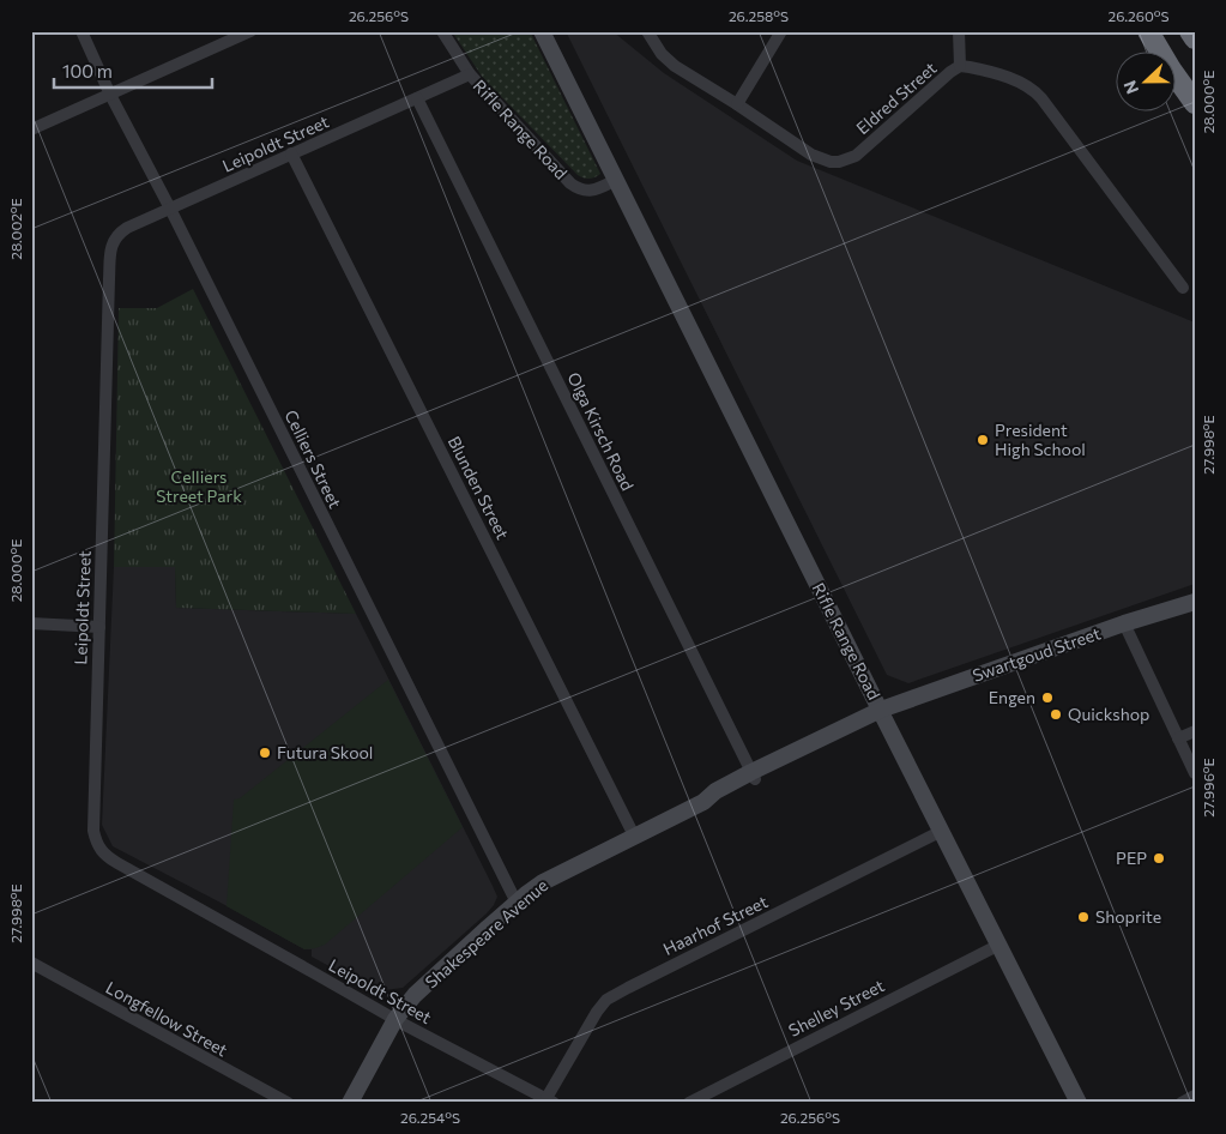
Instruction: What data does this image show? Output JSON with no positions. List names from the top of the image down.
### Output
{
  "streets": {
    "main road": ["Rifle Range Road", "Swartgoud Street", "Shakespeare Avenue"],
    "street": [
      "Eldred Street",
      "Leipoldt Street",
      "Olga Kirsch Road",
      "Celliers Street",
      "Blunden Street",
      "Haarhof Street",
      "Shelley Street",
      "Longfellow Street"
    ]
  },
  "crossings": [
    ["Rifle Range Road", "Leipoldt Street"],
    ["Rifle Range Road", "Swartgoud Street"],
    ["Rifle Range Road", "Haarhof Street"],
    ["Rifle Range Road", "Shakespeare Avenue"],
    ["Rifle Range Road", "Shelley Street"],
    ["Leipoldt Street", "Olga Kirsch Road"],
    ["Leipoldt Street", "Celliers Street"],
    ["Leipoldt Street", "Blunden Street"],
    ["Leipoldt Street", "Haarhof Street"],
    ["Leipoldt Street", "Shakespeare Avenue"],
    ["Olga Kirsch Road", "Shakespeare Avenue"],
    ["Celliers Street", "Shakespeare Avenue"],
    ["Blunden Street", "Shakespeare Avenue"],
    ["Swartgoud Street", "Shakespeare Avenue"]
  ],
  "parks": ["Celliers Street Park"],
  "places": [
    "President High School",
    "Engen",
    "Quickshop",
    "Futura Skool",
    "PEP",
    "Shoprite"
  ],
  "scale_bar": "100 m",
  "north": "left",
  "coordinates": [
    "26.256°S",
    "26.258°S",
    "26.260°S",
    "28.000°E",
    "28.002°E",
    "27.998°E",
    "27.996°E",
    "26.254°S"
  ]
}
